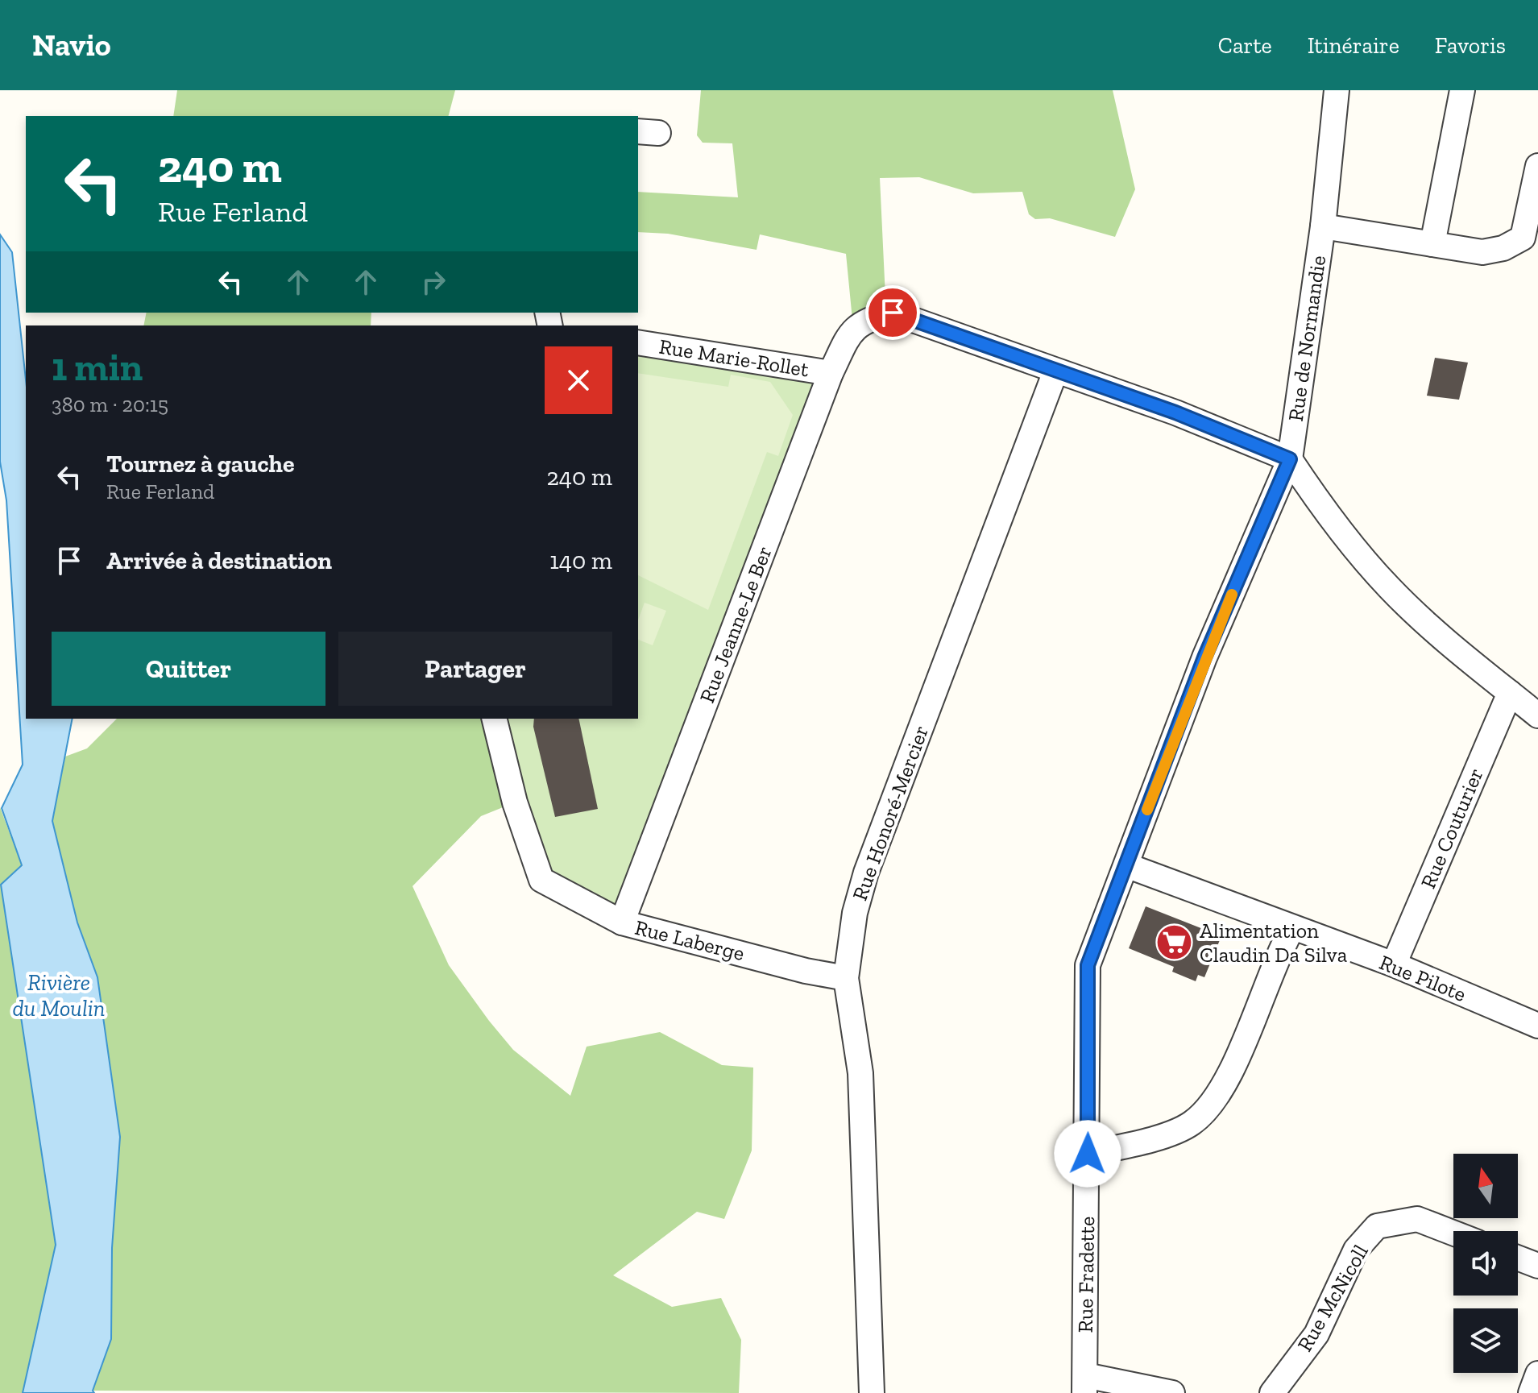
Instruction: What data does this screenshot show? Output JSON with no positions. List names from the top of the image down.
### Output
{
  "streets": {
    "street": [
      "Rue de Normandie",
      "Rue Marie-Rollet",
      "Rue Jeanne-Le Ber",
      "Rue Honoré-Mercier",
      "Rue Couturier",
      "Rue Laberge",
      "Rue Pilote",
      "Rue Fradette",
      "Rue McNicoll"
    ]
  },
  "crossings": [
    ["Rue de Normandie", "Rue Fradette"],
    ["Rue Marie-Rollet", "Rue Jeanne-Le Ber"],
    ["Rue Jeanne-Le Ber", "Rue Honoré-Mercier"],
    ["Rue Jeanne-Le Ber", "Rue Laberge"],
    ["Rue Honoré-Mercier", "Rue Laberge"],
    ["Rue Couturier", "Rue Pilote"],
    ["Rue Pilote", "Rue Fradette"]
  ],
  "water": ["Rivière du Moulin"],
  "places": {
    "supermarket": ["Alimentation Claudin Da Silva"]
  },
  "north": "top",
  "page": {
    "header": "Navio",
    "nav": ["Carte", "Itinéraire", "Favoris"],
    "turn": ["240 m", "Rue Ferland"],
    "heading": ["1 min", "380 m · 20:15"],
    "list": [
      {
        "name": "Tournez à gauche",
        "note": "Rue Ferland",
        "value": "240 m"
      },
      {
        "name": "Arrivée à destination",
        "value": "140 m"
      }
    ],
    "buttons": ["Quitter", "Partager"]
  }
}
